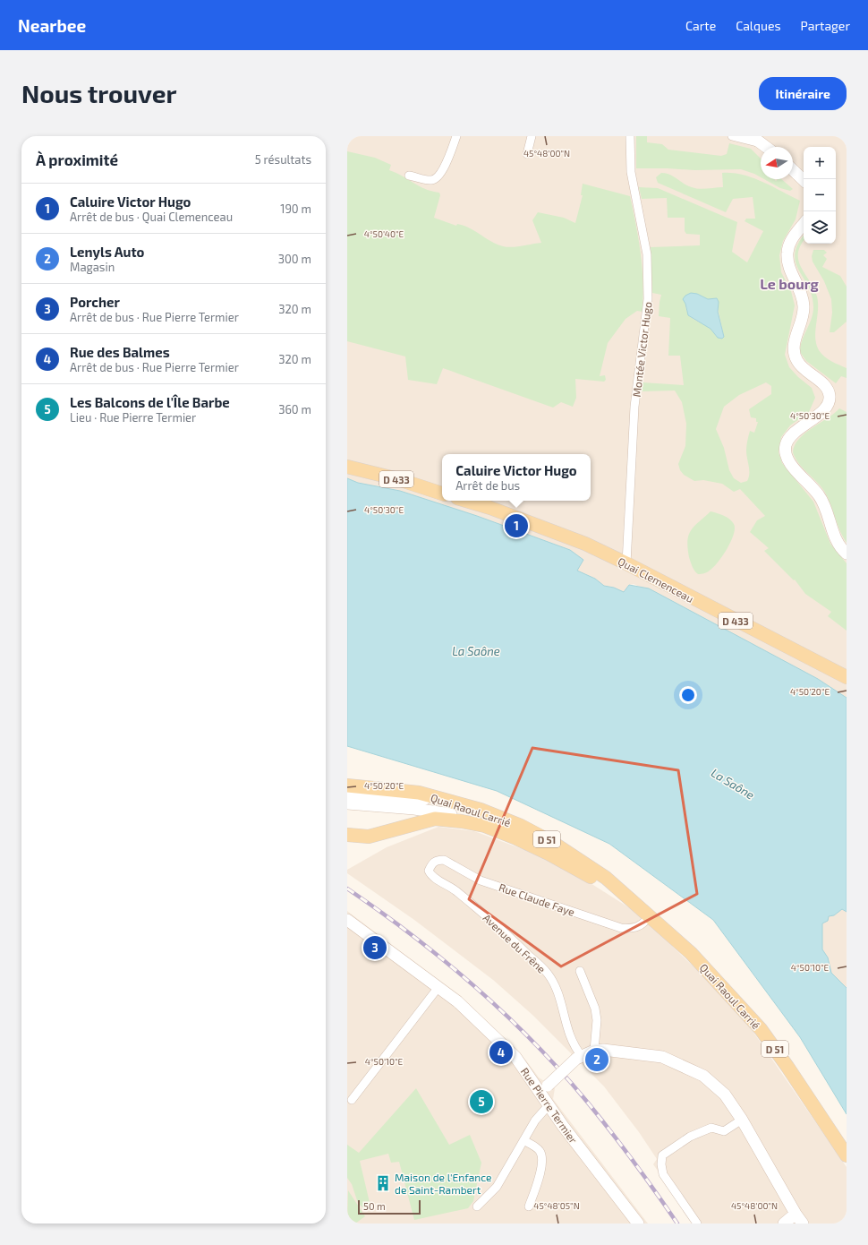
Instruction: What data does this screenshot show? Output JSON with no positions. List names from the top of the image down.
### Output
{
  "streets": {
    "main road": [
      "D 433",
      "Quai Clemenceau",
      "Quai Raoul Carrié",
      "D 51"
    ],
    "street": [
      "Montée Victor Hugo",
      "Rue Claude Faye",
      "Avenue du Frêne",
      "Rue Pierre Termier"
    ]
  },
  "crossings": [
    ["Montée Victor Hugo", "Quai Clemenceau"],
    ["Quai Raoul Carrié", "Rue Claude Faye"],
    ["Rue Claude Faye", "Avenue du Frêne"]
  ],
  "districts": ["Le bourg"],
  "water": ["La Saône"],
  "places": {
    "building": ["Maison de l'Enfance de Saint-Rambert"]
  },
  "scale_bar": "50 m",
  "north": "left",
  "page": {
    "header": "Nearbee",
    "nav": ["Carte", "Calques", "Partager"],
    "buttons": "Itinéraire",
    "title": "Nous trouver",
    "heading": ["À proximité", "5 résultats"],
    "map_buttons": ["+", "−"],
    "list": [
      {
        "mark": "1",
        "name": "Caluire Victor Hugo",
        "note": "Arrêt de bus · Quai Clemenceau",
        "value": "190 m"
      },
      {
        "mark": "2",
        "name": "Lenyls Auto",
        "note": "Magasin",
        "value": "300 m"
      },
      {
        "mark": "3",
        "name": "Porcher",
        "note": "Arrêt de bus · Rue Pierre Termier",
        "value": "320 m"
      },
      {
        "mark": "4",
        "name": "Rue des Balmes",
        "note": "Arrêt de bus · Rue Pierre Termier",
        "value": "320 m"
      },
      {
        "mark": "5",
        "name": "Les Balcons de l'Île Barbe",
        "note": "Lieu · Rue Pierre Termier",
        "value": "360 m"
      }
    ],
    "popup": ["Caluire Victor Hugo", "Arrêt de bus"],
    "pins": [
      "1",
      "3",
      "4",
      "2",
      "5"
    ],
    "scale": "50 m"
  },
  "coordinates": [
    "45°48'00\"N",
    "4°50'40\"E",
    "4°50'30\"E",
    "4°50'20\"E",
    "4°50'10\"E",
    "45°48'05\"N"
  ]
}
